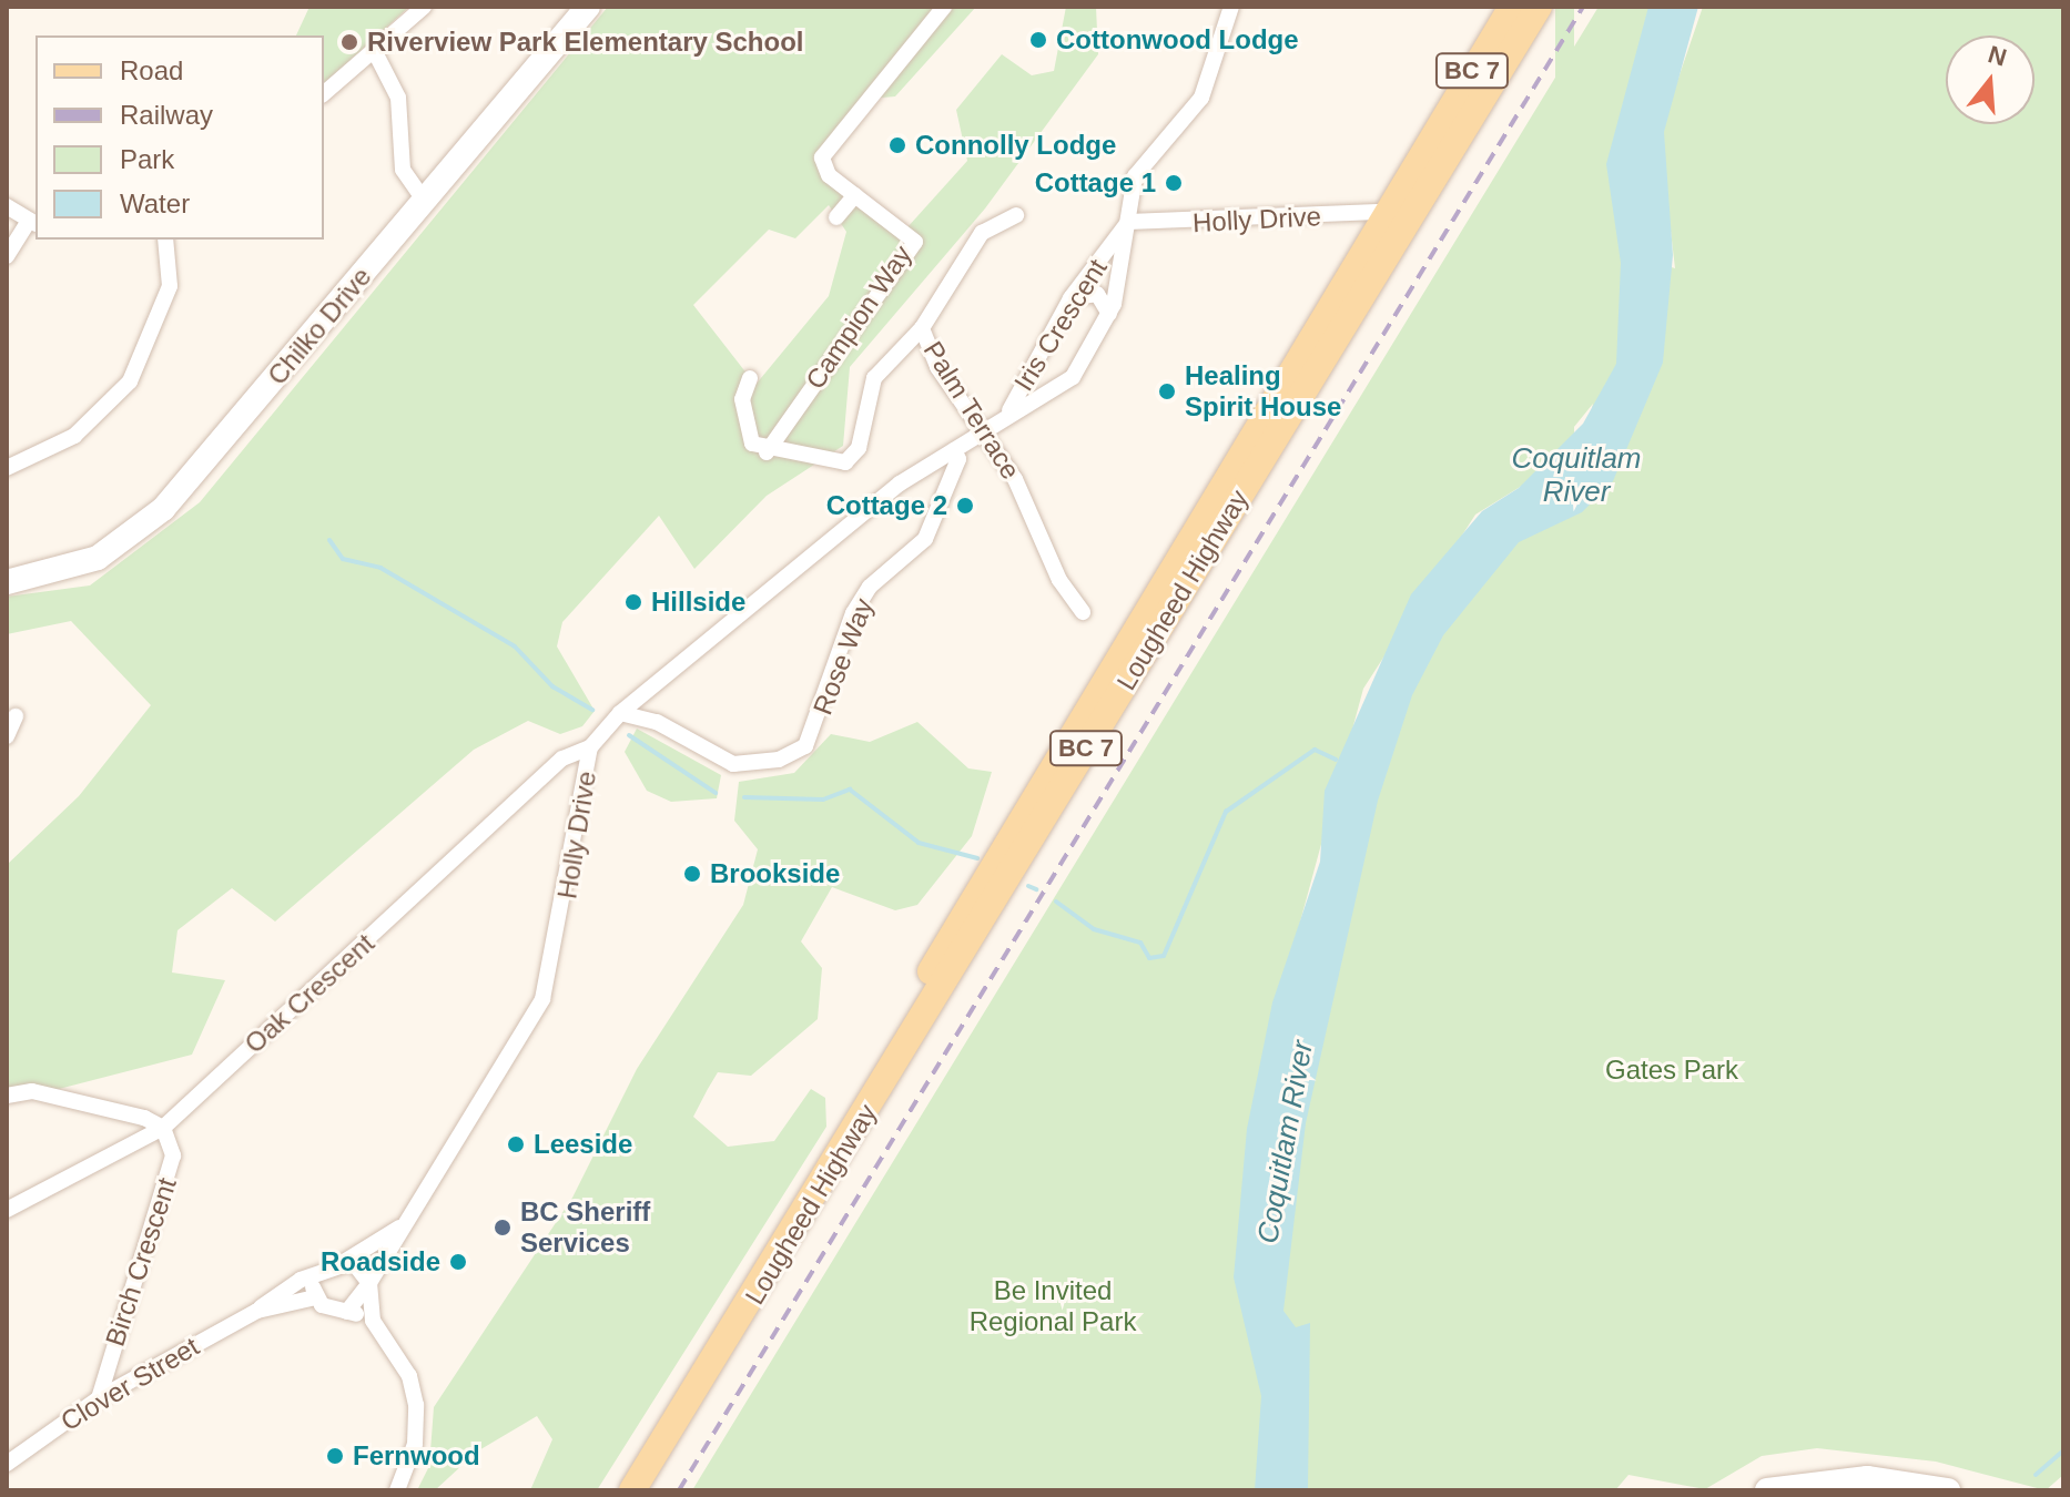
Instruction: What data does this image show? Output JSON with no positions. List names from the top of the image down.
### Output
{
  "streets": {
    "main road": ["BC 7", "Lougheed Highway"],
    "street": [
      "Holly Drive",
      "Campion Way",
      "Iris Crescent",
      "Chilko Drive",
      "Palm Terrace",
      "Rose Way",
      "Oak Crescent",
      "Birch Crescent",
      "Clover Street"
    ]
  },
  "crossings": [
    ["Holly Drive", "Iris Crescent"],
    ["Holly Drive", "Palm Terrace"],
    ["Holly Drive", "Lougheed Highway"],
    ["Holly Drive", "Rose Way"],
    ["Holly Drive", "Oak Crescent"],
    ["Holly Drive", "Clover Street"],
    ["Campion Way", "Palm Terrace"],
    ["Iris Crescent", "Palm Terrace"],
    ["Oak Crescent", "Birch Crescent"],
    ["Birch Crescent", "Clover Street"]
  ],
  "water": ["Coquitlam River"],
  "parks": ["Gates Park", "Be Invited Regional Park"],
  "places": [
    "Cottonwood Lodge",
    "Riverview Park Elementary School",
    "Connolly Lodge",
    "Cottage 1",
    "Healing Spirit House",
    "Cottage 2",
    "Hillside",
    "Brookside",
    "Leeside",
    "BC Sheriff Services",
    "Roadside",
    "Fernwood"
  ],
  "legend": [
    "Road",
    "Railway",
    "Park",
    "Water"
  ],
  "north": "top"
}
